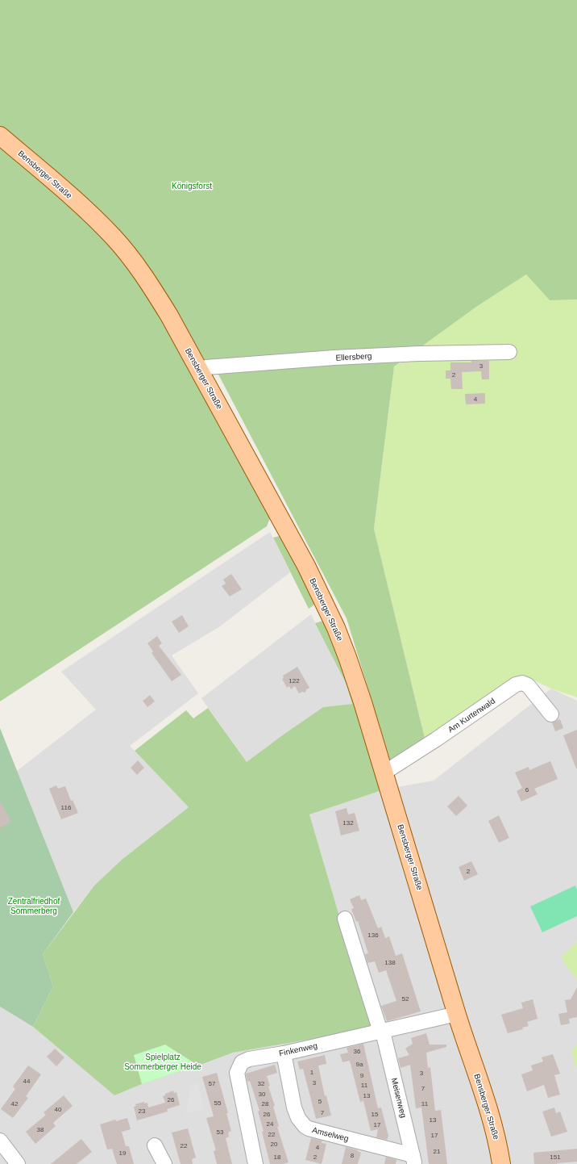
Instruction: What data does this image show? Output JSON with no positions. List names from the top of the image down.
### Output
{
  "streets": {
    "main road": ["Bensberger Straße"],
    "street": [
      "Ellersberg",
      "Am Kurtenwald",
      "Finkenweg",
      "Meisenweg",
      "Amselweg"
    ]
  },
  "crossings": [
    ["Bensberger Straße", "Ellersberg"],
    ["Bensberger Straße", "Am Kurtenwald"],
    ["Bensberger Straße", "Finkenweg"],
    ["Finkenweg", "Meisenweg"],
    ["Finkenweg", "Amselweg"],
    ["Meisenweg", "Amselweg"]
  ],
  "parks": ["Königsforst", "Zentralfriedhof Sommerberg", "Spielplatz Sommerberger Heide"],
  "house_numbers": [
    "3",
    "2",
    "4",
    "122",
    "6",
    "116",
    "132",
    "2",
    "136",
    "138",
    "52",
    "36",
    "9a",
    "1",
    "3",
    "9",
    "44",
    "3",
    "57",
    "32",
    "11",
    "7",
    "30",
    "13",
    "26",
    "5",
    "55",
    "42",
    "28",
    "11",
    "40",
    "23",
    "7",
    "26",
    "15",
    "13",
    "24",
    "17",
    "38",
    "53",
    "22",
    "17",
    "20",
    "22",
    "4",
    "21",
    "19",
    "8",
    "18",
    "2",
    "151"
  ]
}
